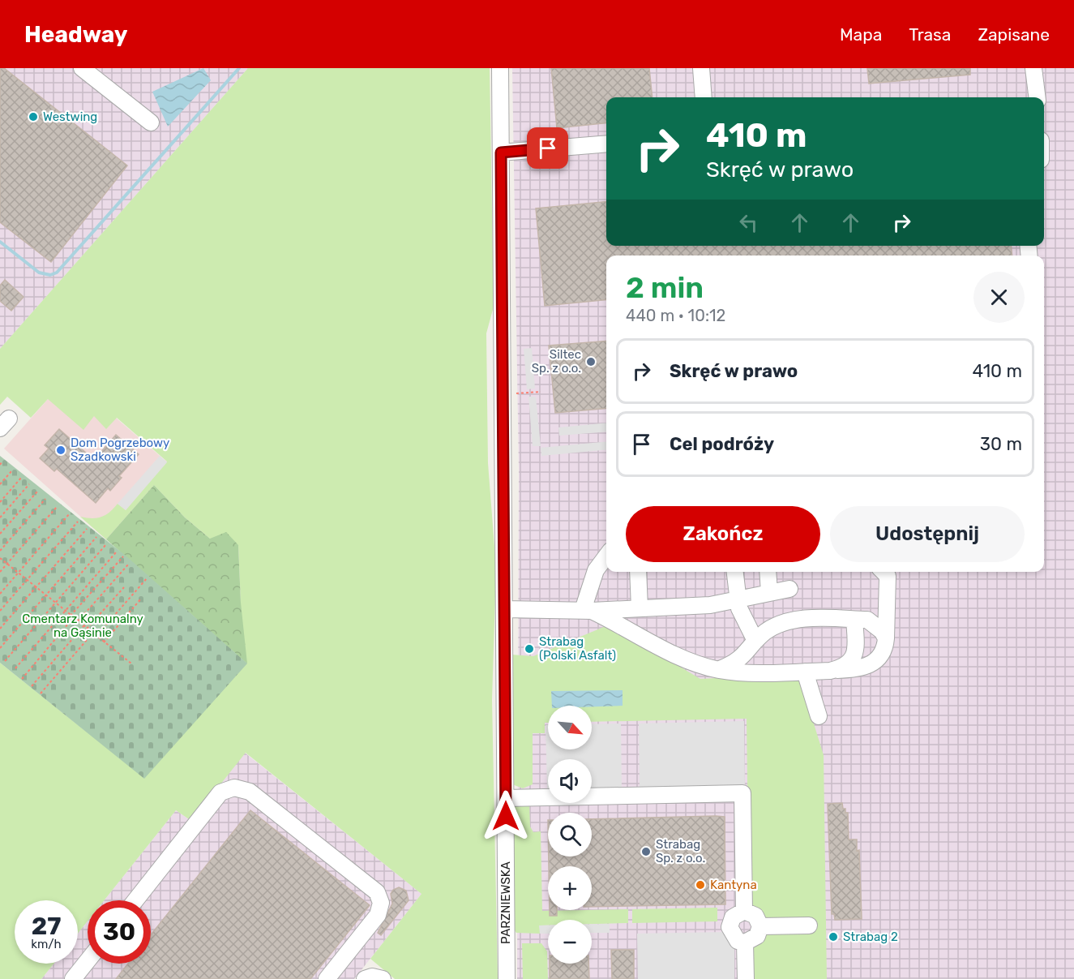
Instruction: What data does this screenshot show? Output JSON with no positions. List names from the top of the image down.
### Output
{
  "streets": {
    "street": ["PARZNIEWSKA"]
  },
  "parks": ["Cmentarz Komunalny na Gąsinie"],
  "places": [
    "Westwing",
    "Siltec Sp. z o.o.",
    "Dom Pogrzebowy Szadkowski",
    "Strabag (Polski Asfalt)",
    "Strabag Sp. z o.o.",
    "Kantyna",
    "Strabag 2"
  ],
  "north": "bottom right",
  "page": {
    "header": "Headway",
    "nav": ["Mapa", "Trasa", "Zapisane"],
    "turn": ["410 m", "Skręć w prawo"],
    "heading": ["2 min", "440 m · 10:12"],
    "list": [
      {
        "name": "Skręć w prawo",
        "value": "410 m"
      },
      {
        "name": "Cel podróży",
        "value": "30 m"
      }
    ],
    "buttons": ["Zakończ", "Udostępnij"],
    "map_buttons": ["+", "−"],
    "speed": "27 km/h",
    "limit": "30"
  }
}
